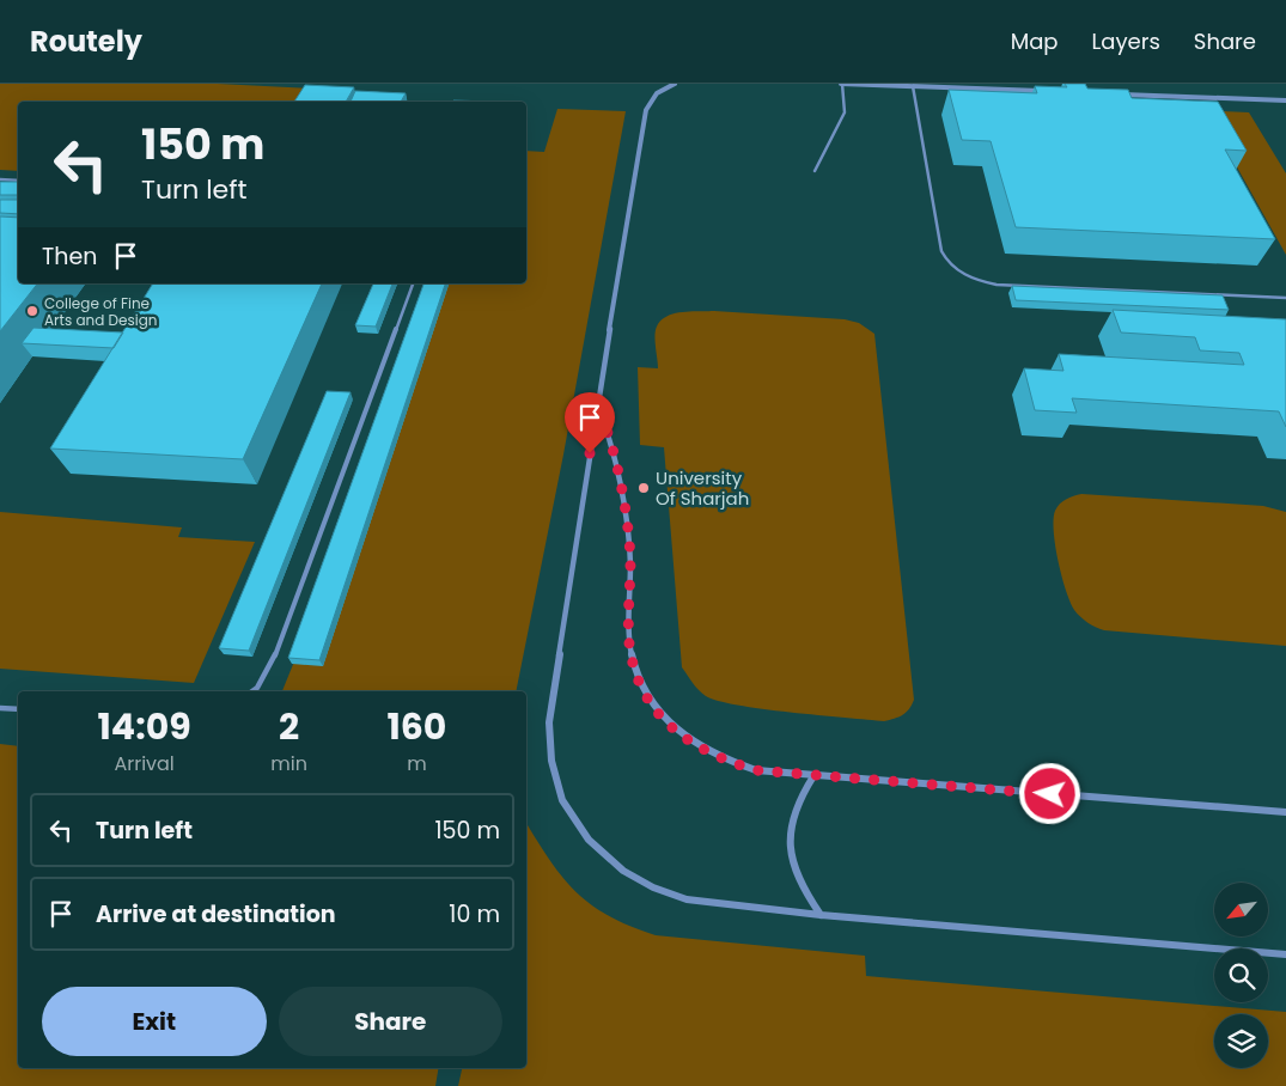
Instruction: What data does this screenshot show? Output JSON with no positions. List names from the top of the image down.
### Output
{
  "places": ["College of Fine Arts and Design", "University Of Sharjah"],
  "north": "bottom left",
  "page": {
    "header": "Routely",
    "nav": ["Map", "Layers", "Share"],
    "turn": ["150 m", "Turn left"],
    "then": "Then",
    "eta": [
      "14:09",
      "Arrival",
      "2",
      "min",
      "160",
      "m"
    ],
    "list": [
      {
        "name": "Turn left",
        "value": "150 m"
      },
      {
        "name": "Arrive at destination",
        "value": "10 m"
      }
    ],
    "buttons": ["Exit", "Share"]
  }
}
